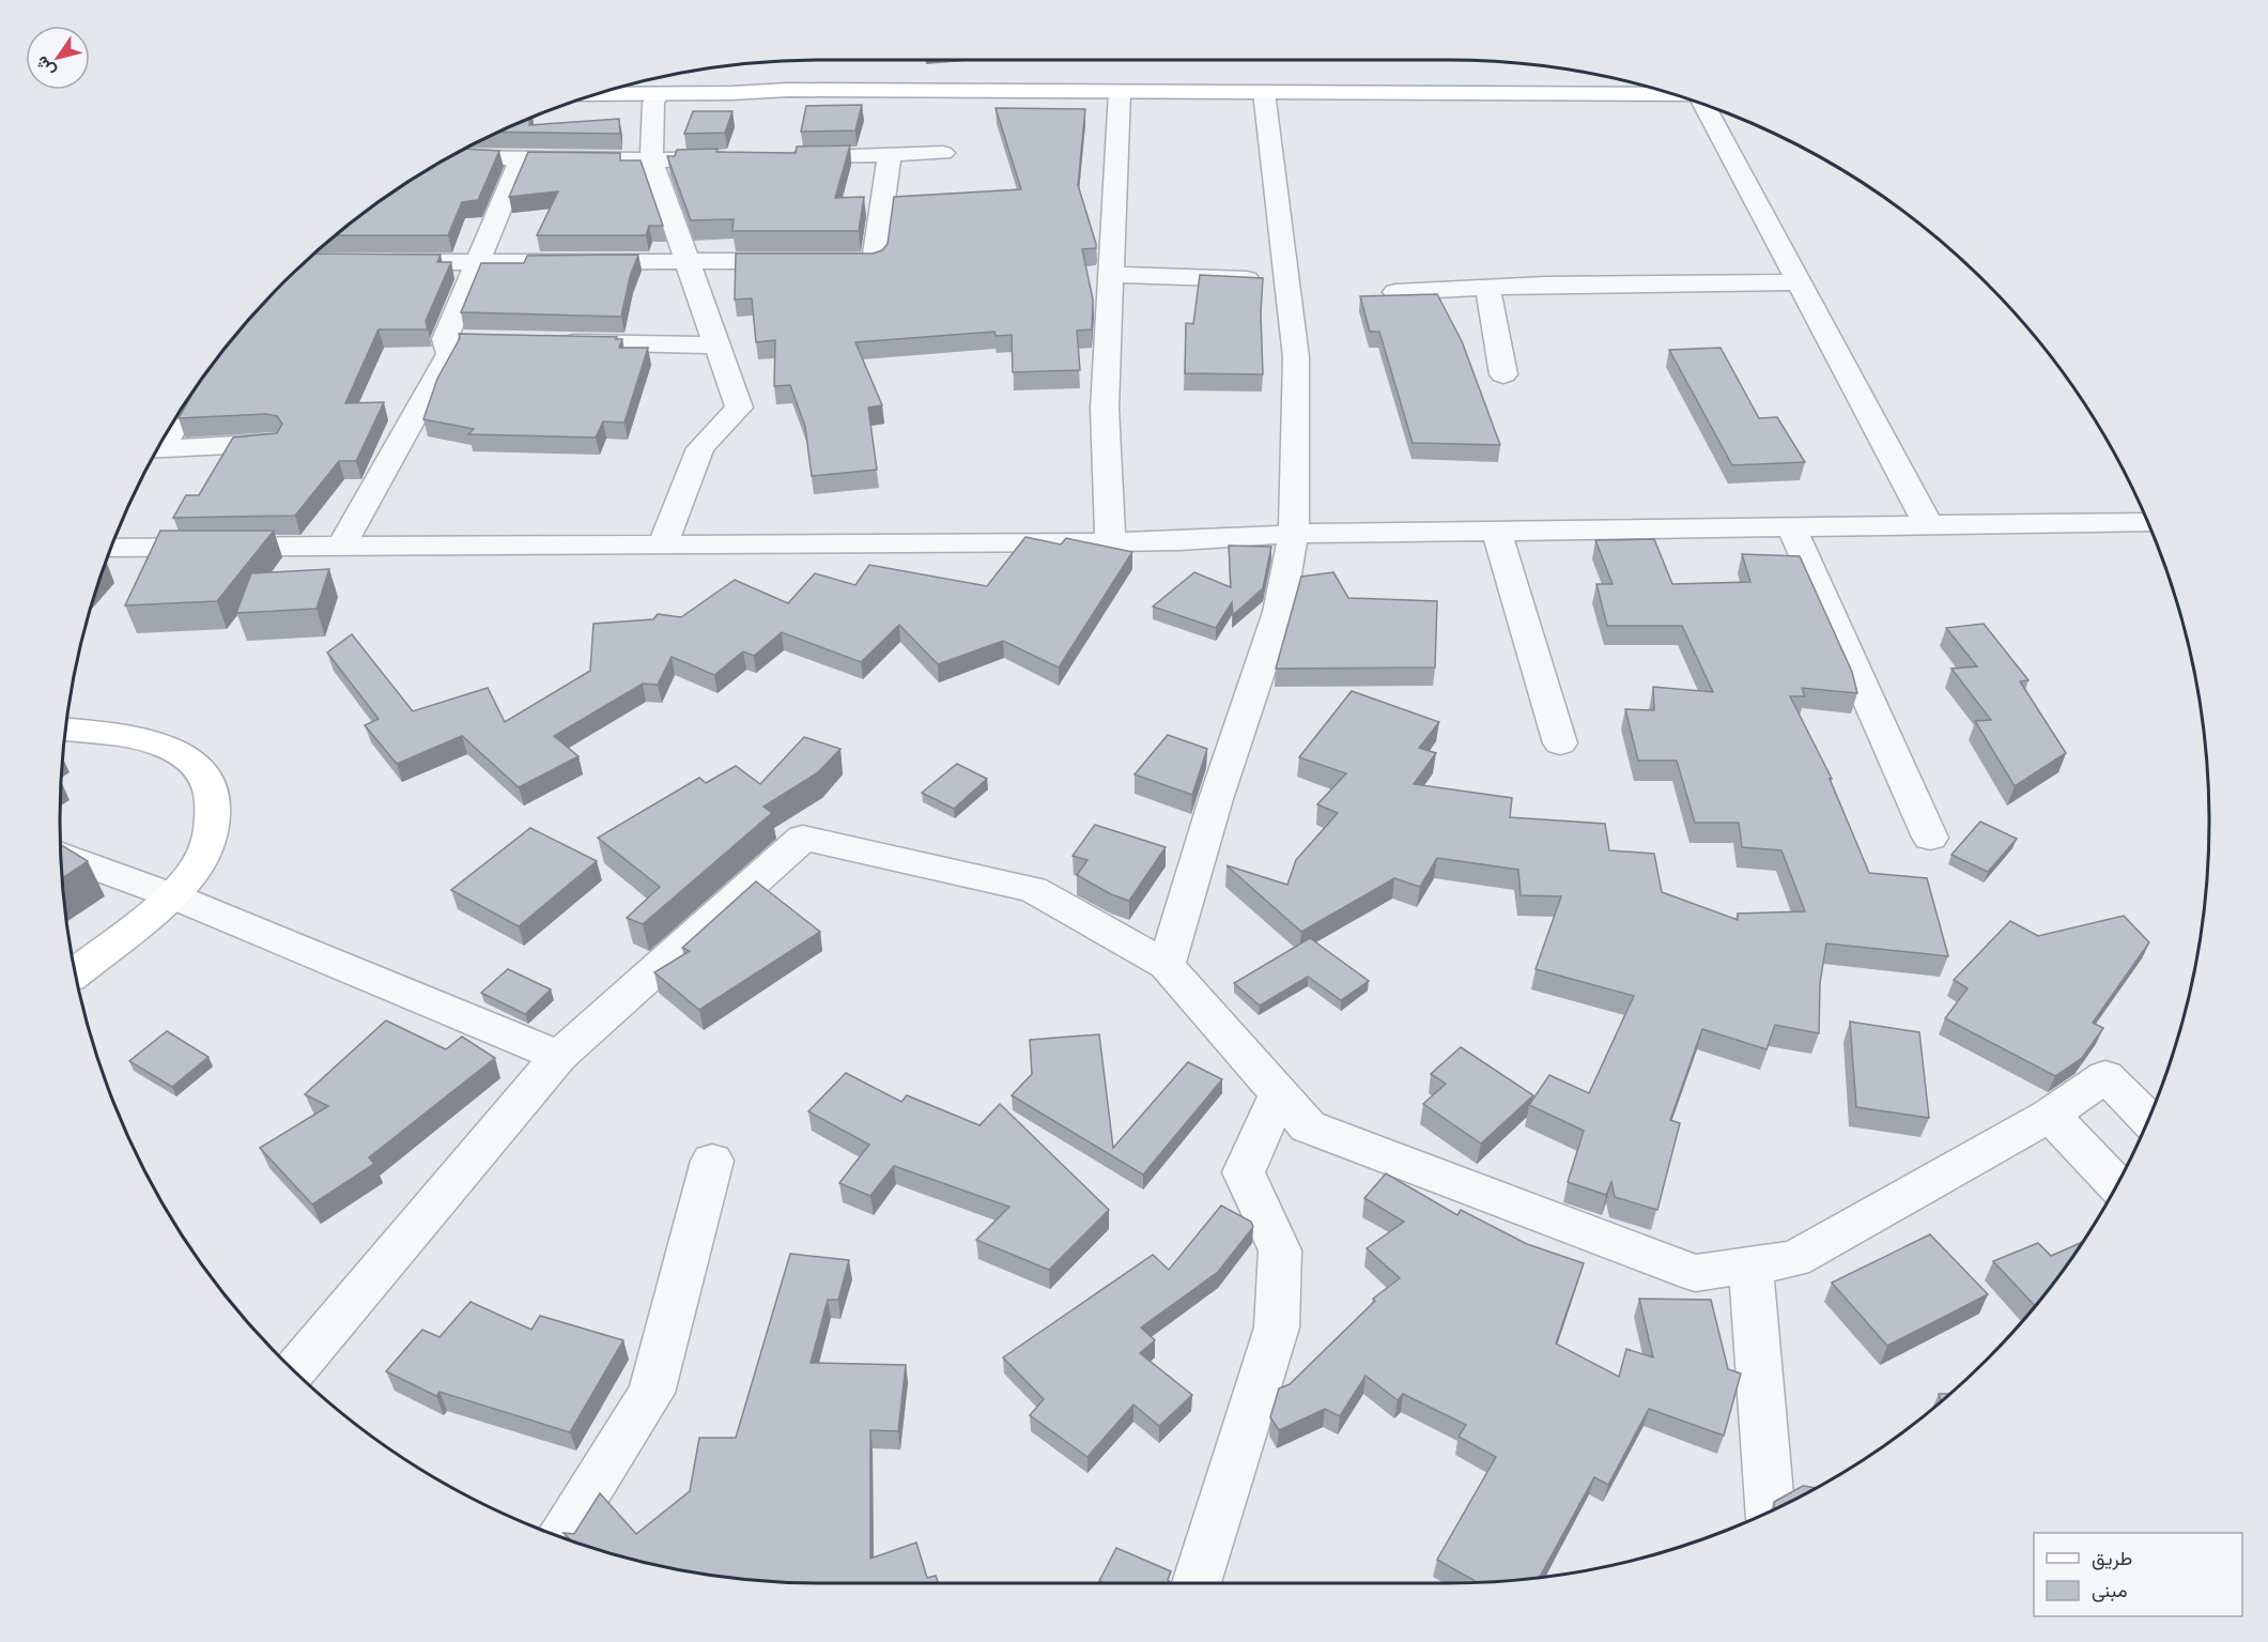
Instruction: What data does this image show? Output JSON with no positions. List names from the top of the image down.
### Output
{
  "legend": ["طريق", "مبنى"],
  "north": "bottom left"
}
